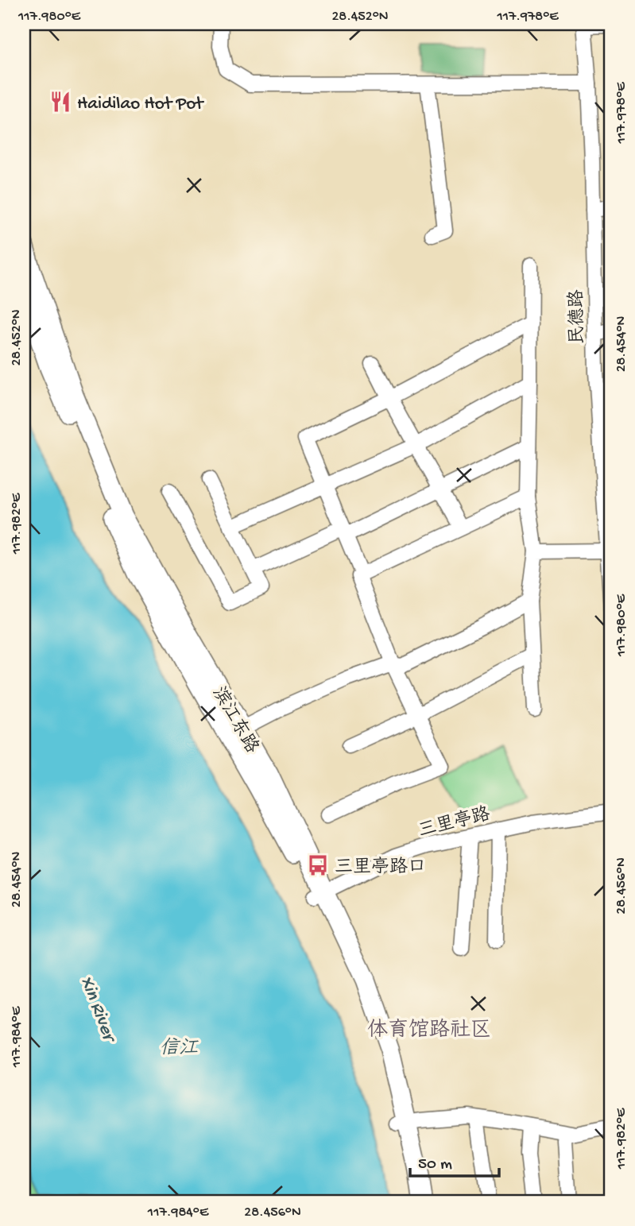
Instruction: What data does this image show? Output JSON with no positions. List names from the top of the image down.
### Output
{
  "streets": {
    "main road": ["滨江东路"],
    "street": ["民德路", "三里亭路"]
  },
  "crossings": [
    ["滨江东路", "三里亭路"]
  ],
  "districts": ["体育馆路社区"],
  "water": ["Xin River", "信江"],
  "places": {
    "restaurant": ["Haidilao Hot Pot"],
    "bus stop": ["三里亭路口"]
  },
  "scale_bar": "50 m",
  "coordinates": [
    "117.980°E",
    "28.452°N",
    "117.978°E",
    "28.454°N",
    "117.982°E",
    "28.456°N",
    "117.984°E"
  ]
}
